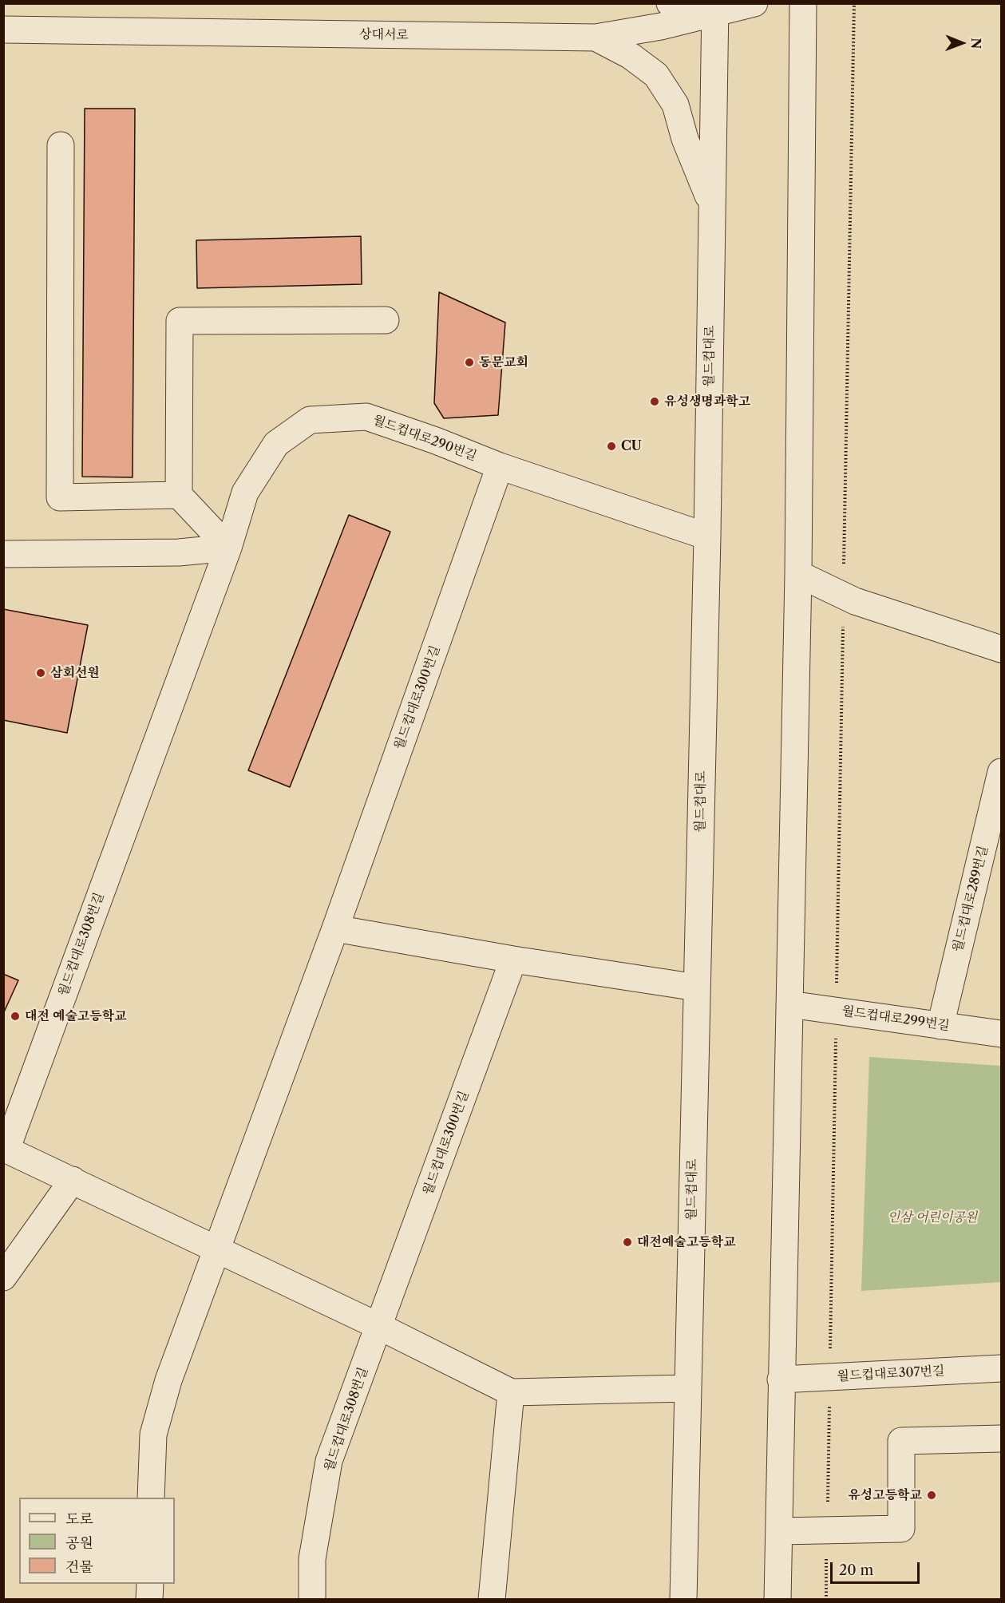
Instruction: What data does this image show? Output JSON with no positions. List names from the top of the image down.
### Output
{
  "streets": {
    "street": [
      "상대서로",
      "월드컵대로",
      "월드컵대로290번길",
      "월드컵대로300번길",
      "월드컵대로289번길",
      "월드컵대로308번길",
      "월드컵대로299번길",
      "월드컵대로307번길"
    ]
  },
  "crossings": [
    ["상대서로", "월드컵대로"],
    ["월드컵대로", "월드컵대로290번길"],
    ["월드컵대로", "월드컵대로308번길"],
    ["월드컵대로290번길", "월드컵대로300번길"],
    ["월드컵대로290번길", "월드컵대로308번길"],
    ["월드컵대로300번길", "월드컵대로308번길"],
    ["월드컵대로289번길", "월드컵대로299번길"]
  ],
  "parks": ["인삼 어린이공원"],
  "places": [
    "동문교회",
    "유성생명과학고",
    "CU",
    "삼회선원",
    "대전 예술고등학교",
    "대전예술고등학교",
    "유성고등학교"
  ],
  "legend": ["도로", "공원", "건물"],
  "scale_bar": "20 m",
  "north": "right"
}
